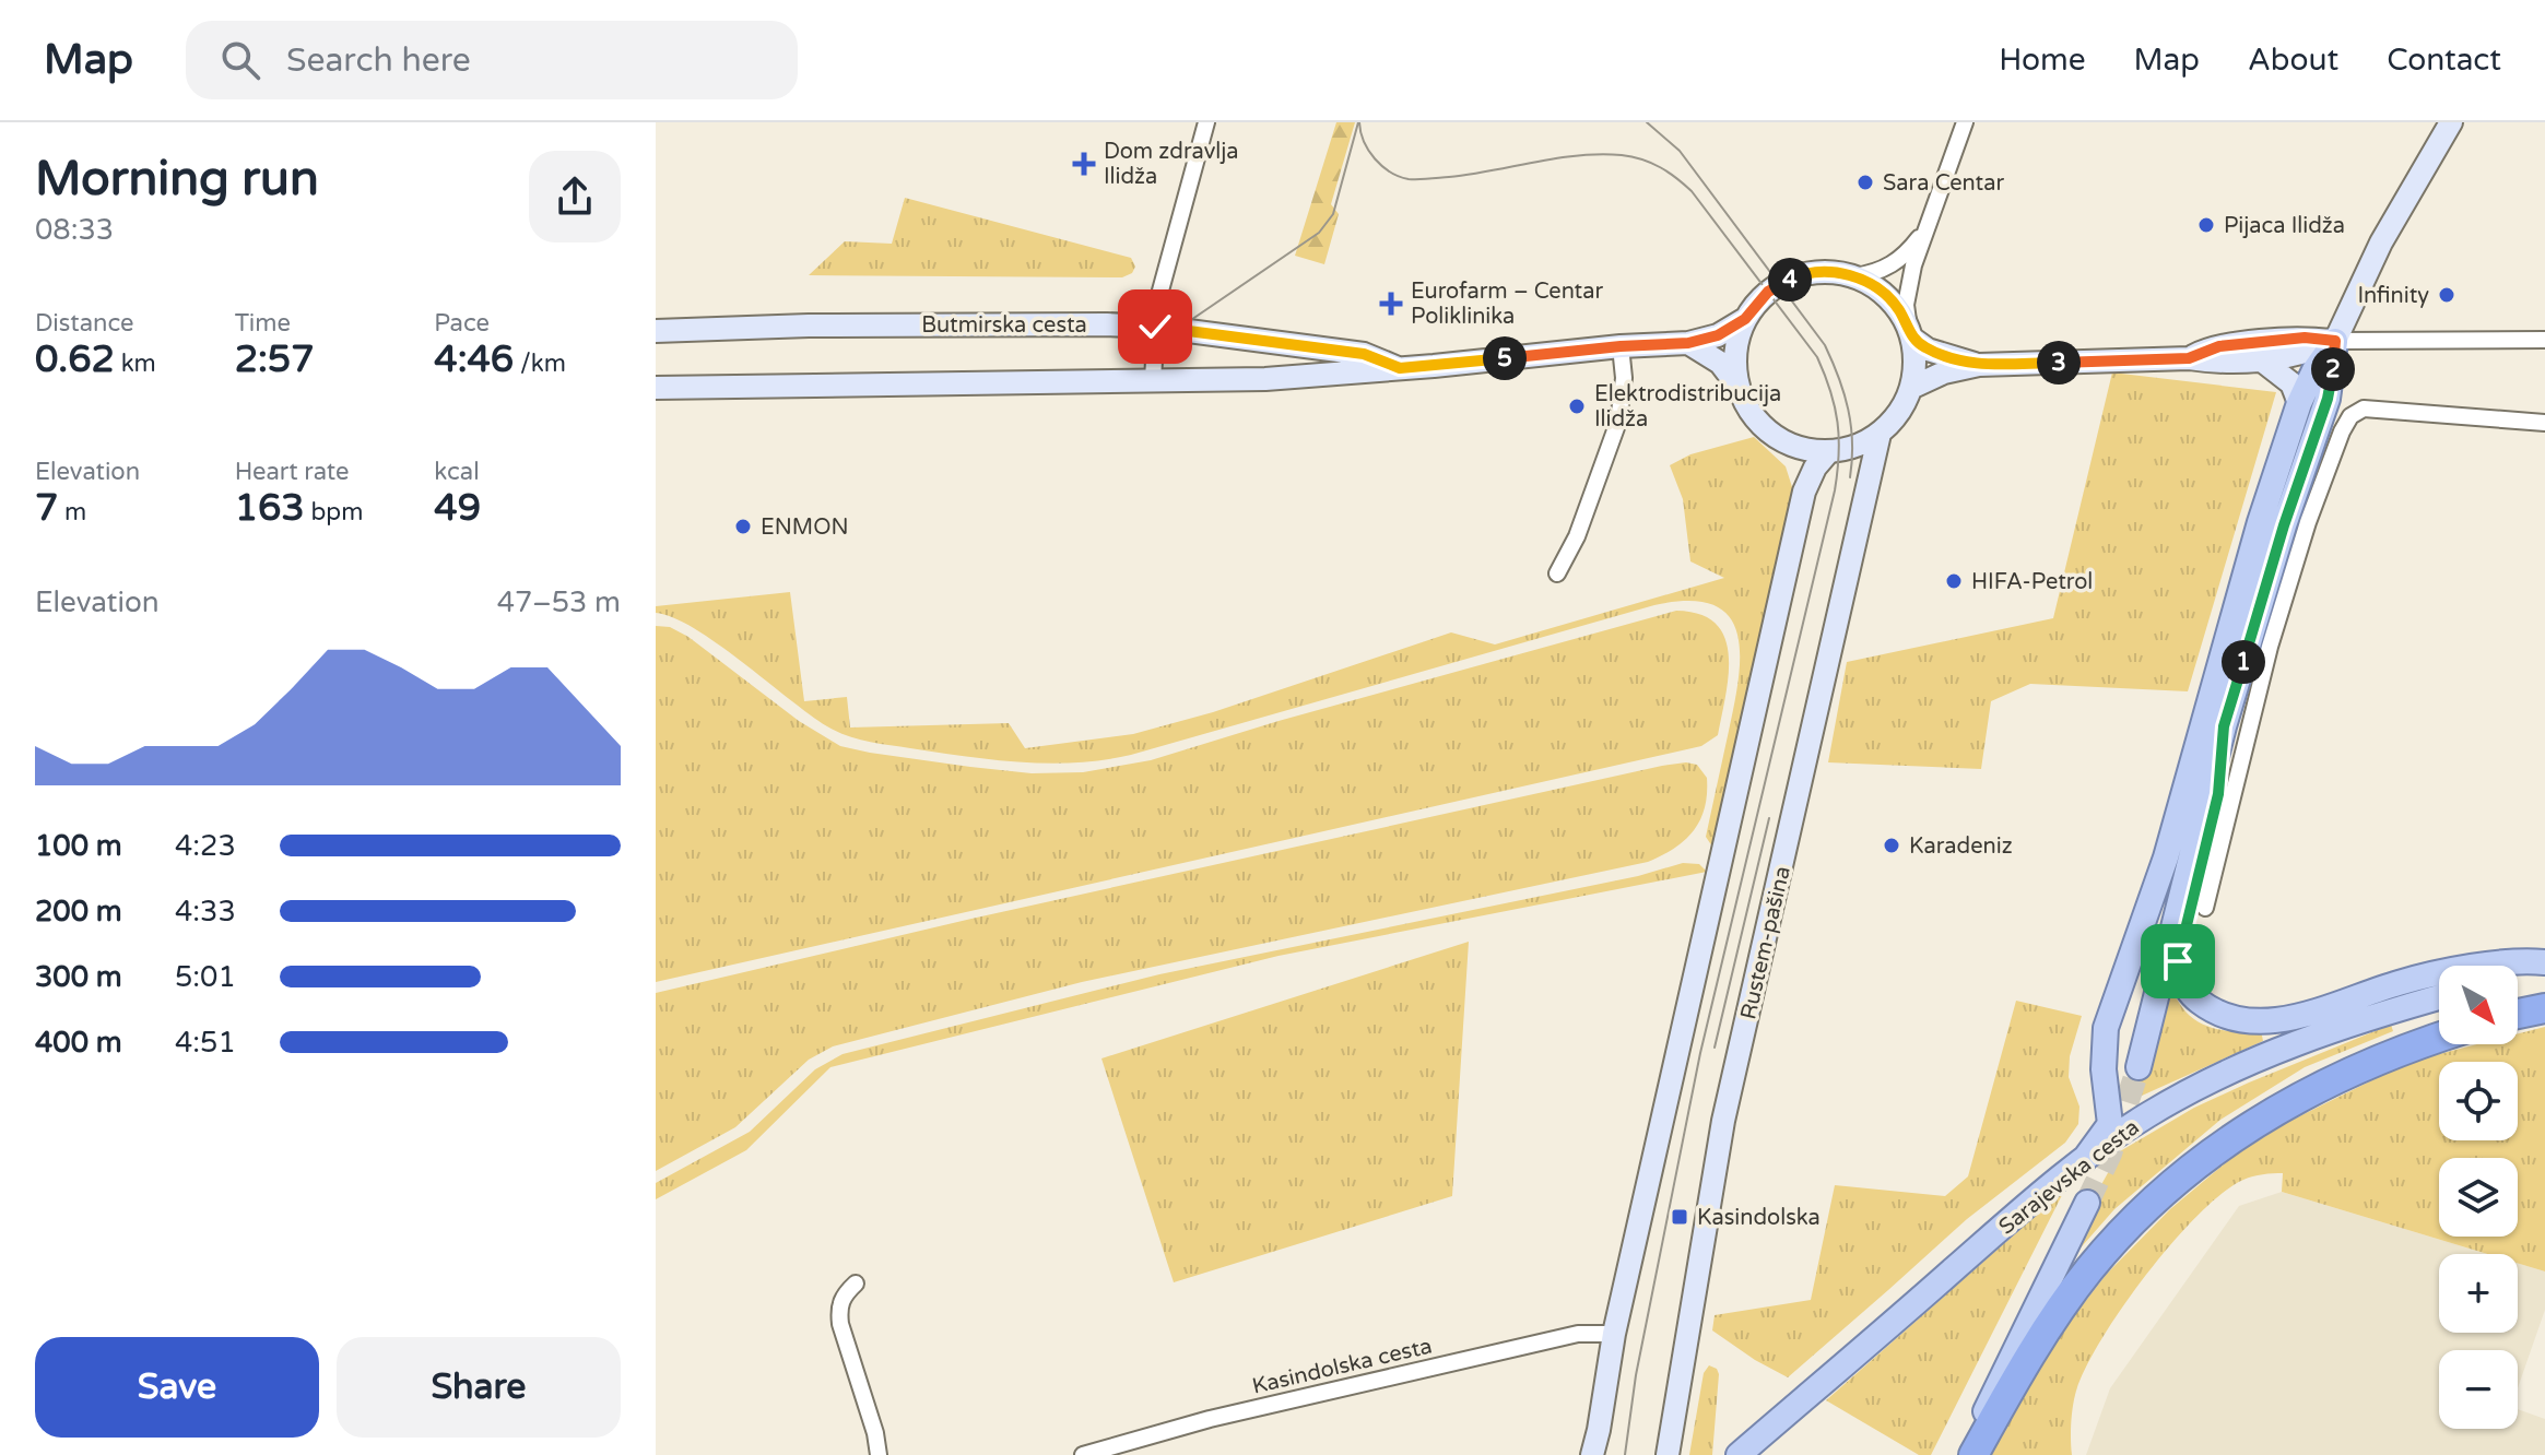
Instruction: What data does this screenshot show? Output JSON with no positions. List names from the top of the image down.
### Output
{
  "streets": {
    "main road": ["Butmirska cesta", "Rustem-pašina", "Sarajevska cesta"],
    "street": ["Kasindolska cesta"]
  },
  "crossings": [
    ["Butmirska cesta", "Rustem-pašina"]
  ],
  "places": {
    "health": ["Dom zdravlja Ilidža", "Eurofarm – Centar Poliklinika"],
    "other": [
      "Sara Centar",
      "Pijaca Ilidža",
      "Infinity",
      "Elektrodistribucija Ilidža",
      "ENMON",
      "HIFA-Petrol",
      "Karadeniz"
    ],
    "transit": ["Kasindolska"]
  },
  "north": "bottom right",
  "page": {
    "header": "Map",
    "search": "Search here",
    "nav": [
      "Home",
      "Map",
      "About",
      "Contact"
    ],
    "heading": ["Morning run", "08:33"],
    "pins": [
      "4",
      "5",
      "3",
      "2",
      "1"
    ],
    "stats": [
      ["Distance", "0.62 km"],
      ["Time", "2:57"],
      ["Pace", "4:46 /km"],
      ["Elevation", "7 m"],
      ["Heart rate", "163 bpm"],
      ["kcal", "49"]
    ],
    "chart": ["Elevation", "47–53 m"],
    "list": [
      {
        "name": "100 m",
        "note": "4:23"
      },
      {
        "name": "200 m",
        "note": "4:33"
      },
      {
        "name": "300 m",
        "note": "5:01"
      },
      {
        "name": "400 m",
        "note": "4:51"
      }
    ],
    "map_buttons": ["+", "−"],
    "buttons": ["Save", "Share"]
  }
}
